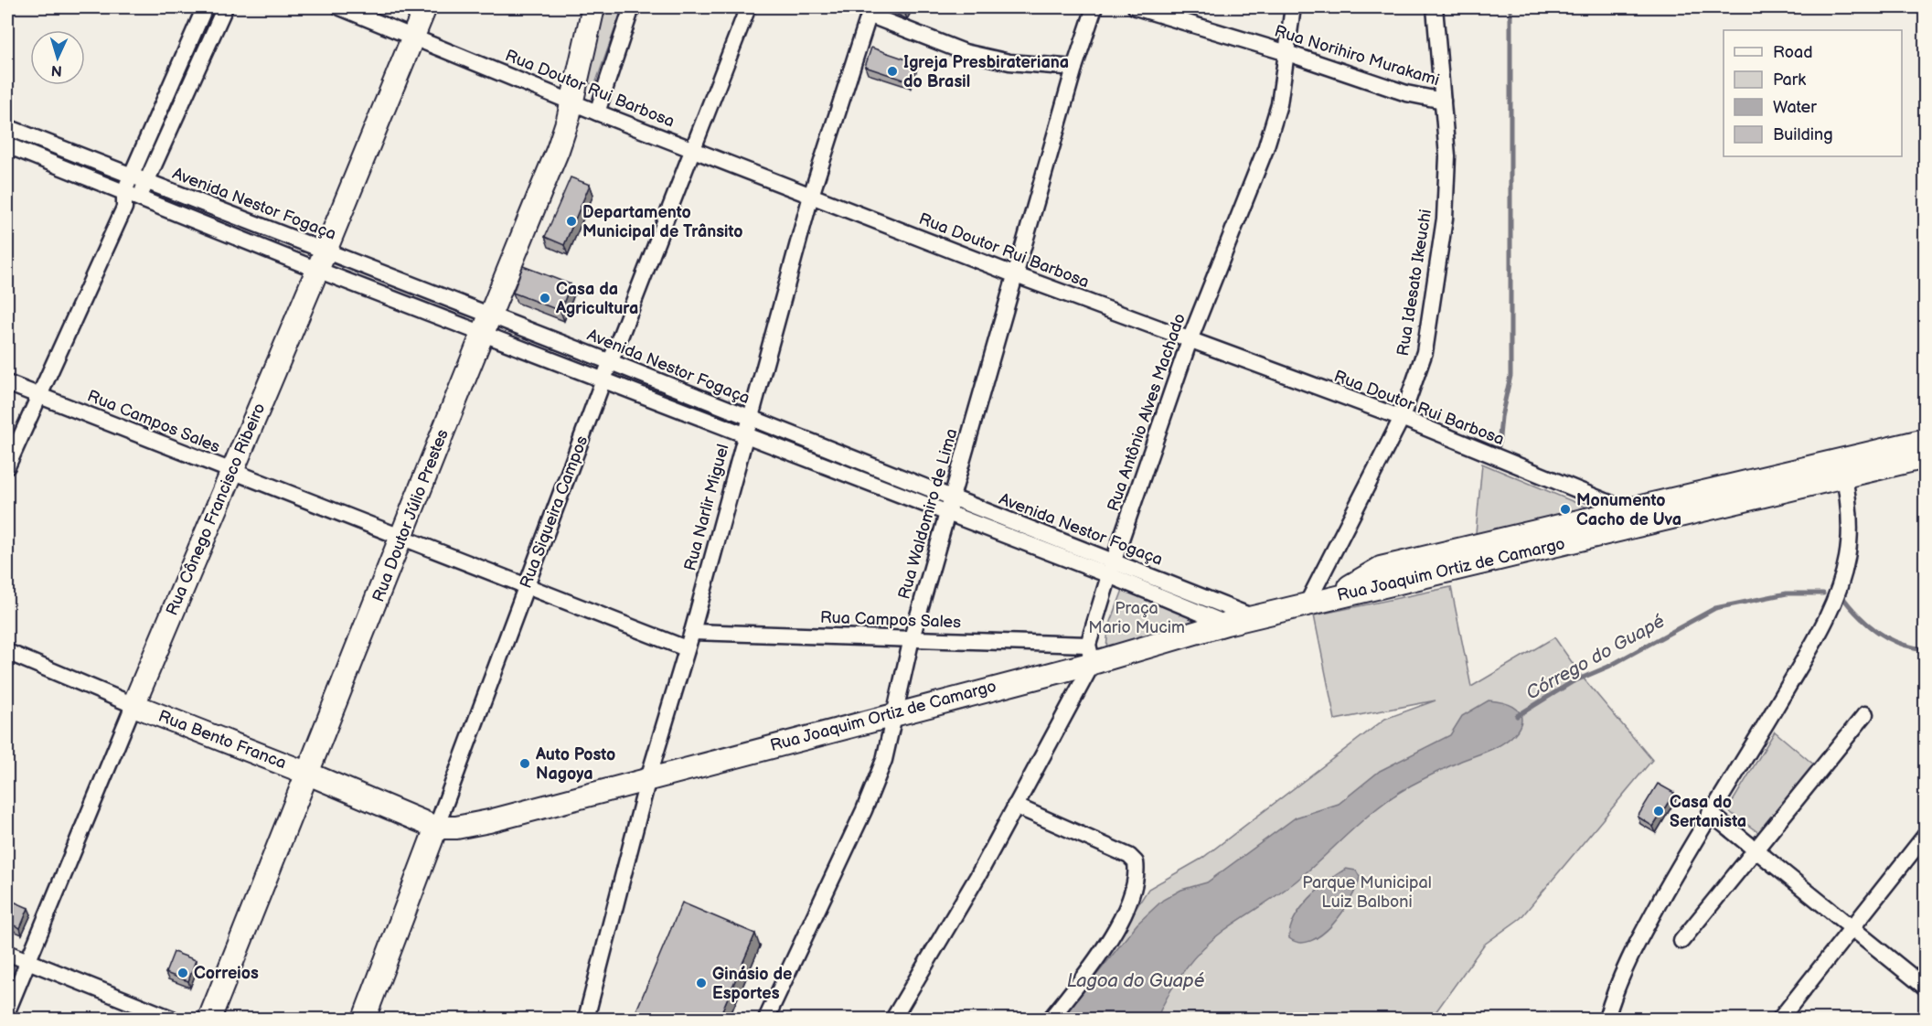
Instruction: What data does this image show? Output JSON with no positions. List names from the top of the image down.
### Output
{
  "streets": {
    "main road": [
      "Rua Cônego Francisco Ribeiro",
      "Rua Siqueira Campos",
      "Rua Doutor Júlio Prestes",
      "Rua Joaquim Ortiz de Camargo",
      "Rua Bento Franca"
    ],
    "street": [
      "Rua Norihiro Murakami",
      "Rua Doutor Rui Barbosa",
      "Avenida Nestor Fogaça",
      "Rua Idesato Ikeuchi",
      "Rua Antônio Alves Machado",
      "Rua Campos Sales",
      "Rua Narlir Miguel",
      "Rua Waldomiro de Lima"
    ]
  },
  "crossings": [
    ["Rua Norihiro Murakami", "Rua Idesato Ikeuchi"],
    ["Rua Norihiro Murakami", "Rua Antônio Alves Machado"],
    ["Rua Doutor Rui Barbosa", "Rua Idesato Ikeuchi"],
    ["Rua Doutor Rui Barbosa", "Rua Antônio Alves Machado"],
    ["Rua Doutor Rui Barbosa", "Rua Narlir Miguel"],
    ["Rua Doutor Rui Barbosa", "Rua Cônego Francisco Ribeiro"],
    ["Rua Doutor Rui Barbosa", "Rua Siqueira Campos"],
    ["Rua Doutor Rui Barbosa", "Rua Waldomiro de Lima"],
    ["Rua Doutor Rui Barbosa", "Rua Doutor Júlio Prestes"],
    ["Rua Doutor Rui Barbosa", "Rua Joaquim Ortiz de Camargo"],
    ["Avenida Nestor Fogaça", "Rua Antônio Alves Machado"],
    ["Avenida Nestor Fogaça", "Rua Narlir Miguel"],
    ["Avenida Nestor Fogaça", "Rua Cônego Francisco Ribeiro"],
    ["Avenida Nestor Fogaça", "Rua Siqueira Campos"],
    ["Avenida Nestor Fogaça", "Rua Waldomiro de Lima"],
    ["Avenida Nestor Fogaça", "Rua Doutor Júlio Prestes"],
    ["Avenida Nestor Fogaça", "Rua Joaquim Ortiz de Camargo"],
    ["Rua Idesato Ikeuchi", "Rua Joaquim Ortiz de Camargo"],
    ["Rua Antônio Alves Machado", "Rua Campos Sales"],
    ["Rua Antônio Alves Machado", "Rua Joaquim Ortiz de Camargo"],
    ["Rua Campos Sales", "Rua Narlir Miguel"],
    ["Rua Campos Sales", "Rua Cônego Francisco Ribeiro"],
    ["Rua Campos Sales", "Rua Siqueira Campos"],
    ["Rua Campos Sales", "Rua Waldomiro de Lima"],
    ["Rua Campos Sales", "Rua Doutor Júlio Prestes"],
    ["Rua Campos Sales", "Rua Joaquim Ortiz de Camargo"],
    ["Rua Narlir Miguel", "Rua Joaquim Ortiz de Camargo"],
    ["Rua Cônego Francisco Ribeiro", "Rua Bento Franca"],
    ["Rua Siqueira Campos", "Rua Joaquim Ortiz de Camargo"],
    ["Rua Siqueira Campos", "Rua Bento Franca"],
    ["Rua Waldomiro de Lima", "Rua Joaquim Ortiz de Camargo"],
    ["Rua Doutor Júlio Prestes", "Rua Bento Franca"],
    ["Rua Joaquim Ortiz de Camargo", "Rua Bento Franca"]
  ],
  "water": ["Córrego do Guapé", "Lagoa do Guapé"],
  "parks": ["Praça Mario Mucim", "Parque Municipal Luiz Balboni"],
  "places": [
    "Igreja Presbirateriana do Brasil",
    "Departamento Municipal de Trânsito",
    "Casa da Agricultura",
    "Monumento Cacho de Uva",
    "Auto Posto Nagoya",
    "Casa do Sertanista",
    "Correios",
    "Ginásio de Esportes"
  ],
  "legend": [
    "Road",
    "Park",
    "Water",
    "Building"
  ],
  "north": "bottom"
}
